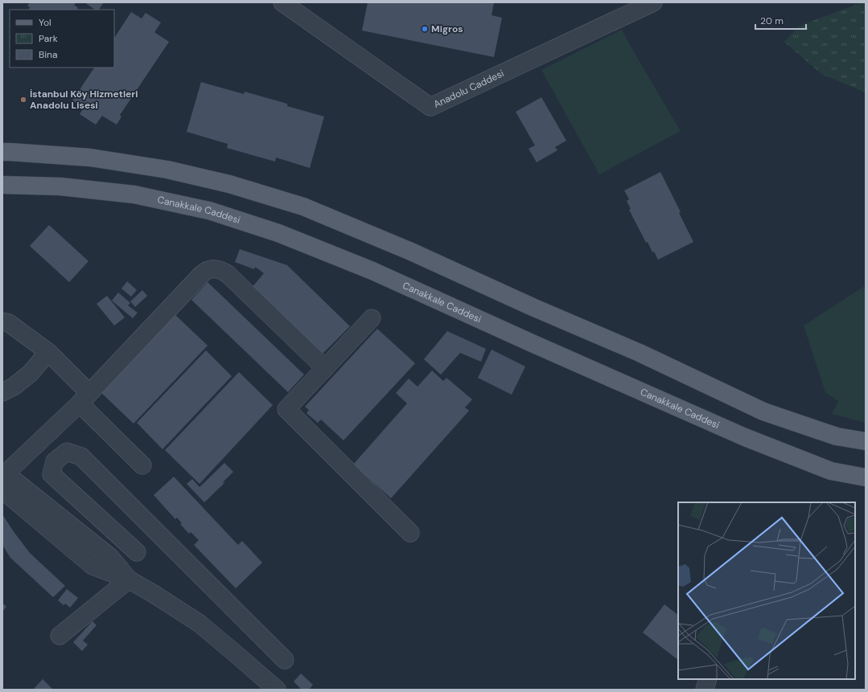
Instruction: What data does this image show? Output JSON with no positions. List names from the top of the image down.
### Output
{
  "streets": {
    "main road": ["Canakkale Caddesi"],
    "street": ["Anadolu Caddesi"]
  },
  "places": ["Migros", "İstanbul Köy Hizmetleri Anadolu Lisesi"],
  "legend": ["Yol", "Park", "Bina"],
  "scale_bar": "20 m"
}
